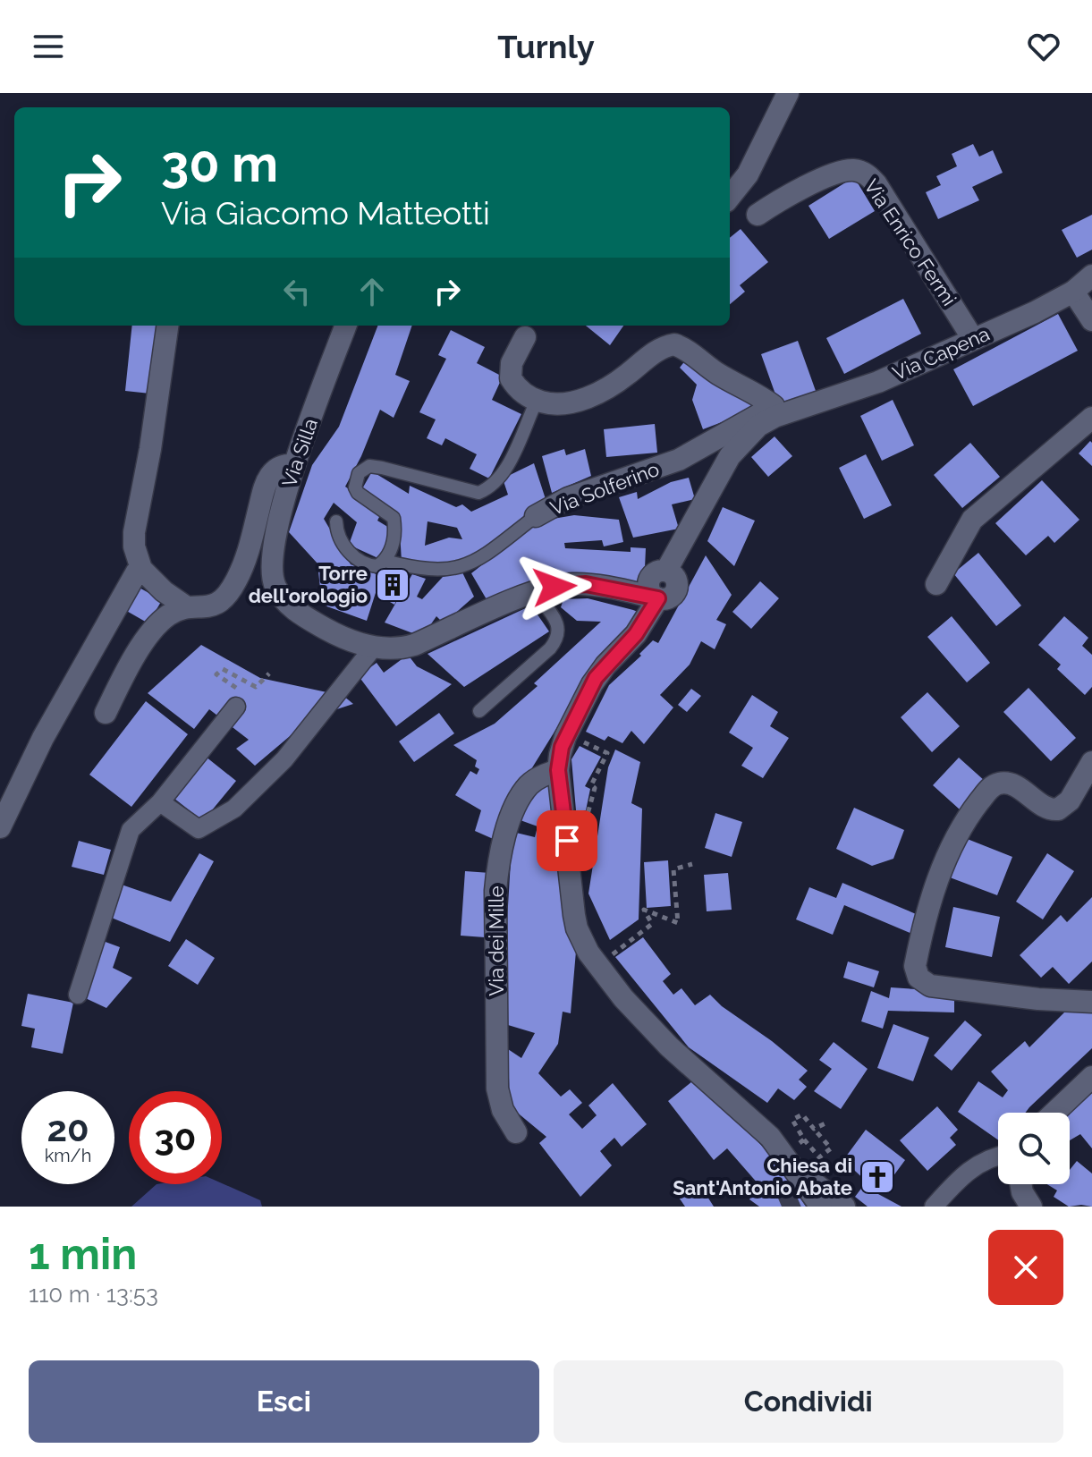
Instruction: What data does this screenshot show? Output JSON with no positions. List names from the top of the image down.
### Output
{
  "streets": {
    "street": [
      "Via Enrico Fermi",
      "Via Capena",
      "Via Silla",
      "Via Solferino",
      "Via dei Mille"
    ]
  },
  "crossings": [
    ["Via Enrico Fermi", "Via Capena"],
    ["Via Capena", "Via Solferino"]
  ],
  "places": {
    "building": ["Torre dell'orologio"],
    "church": ["Chiesa di Sant'Antonio Abate"]
  },
  "page": {
    "header": "Turnly",
    "turn": ["30 m", "Via Giacomo Matteotti"],
    "speed": "20 km/h",
    "limit": "30",
    "heading": ["1 min", "110 m · 13:53"],
    "buttons": ["Esci", "Condividi"]
  }
}
